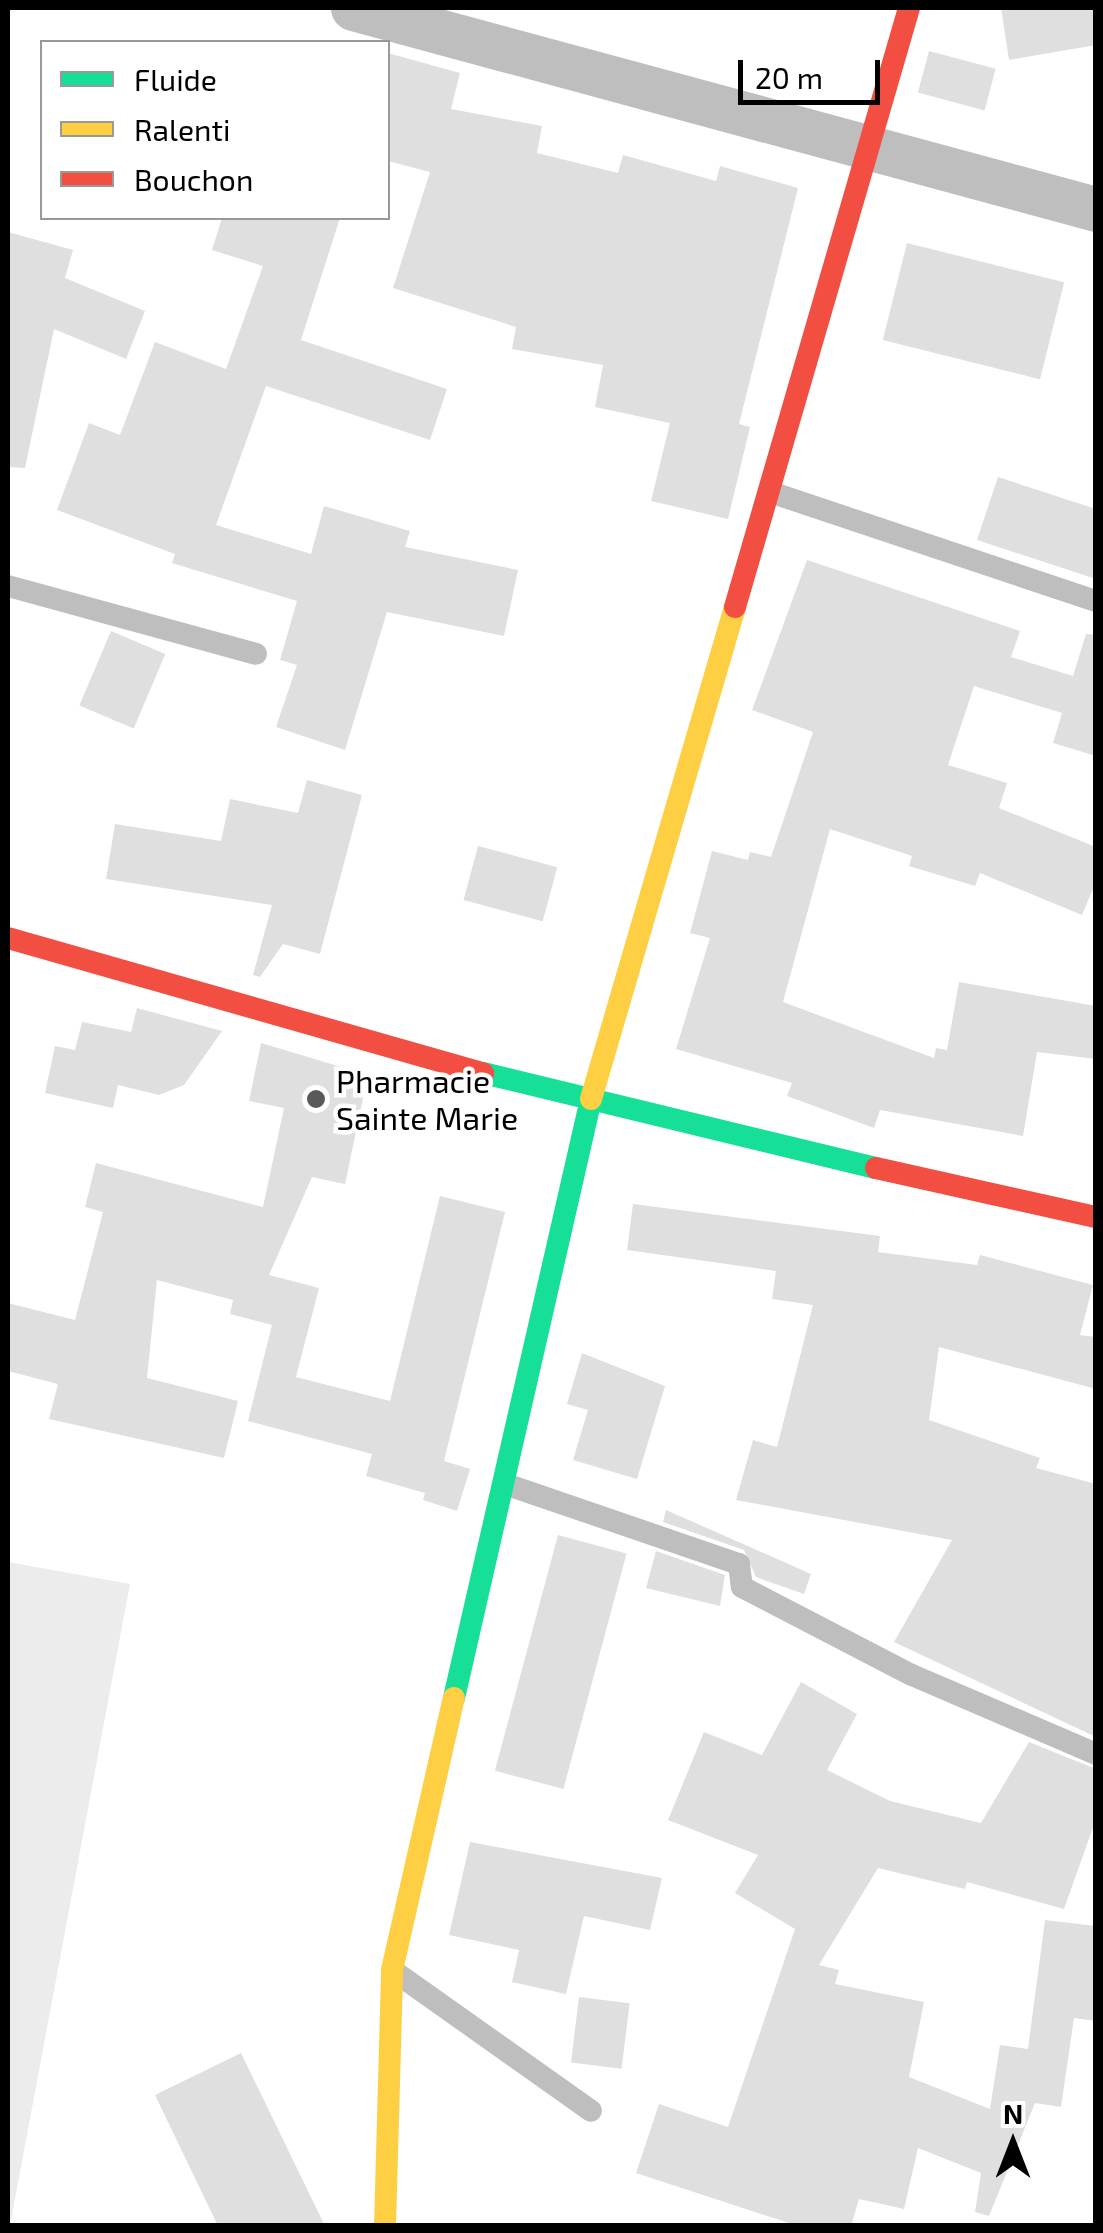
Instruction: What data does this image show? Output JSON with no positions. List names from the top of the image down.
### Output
{
  "places": ["Pharmacie Sainte Marie"],
  "legend": ["Fluide", "Ralenti", "Bouchon"],
  "scale_bar": "20 m",
  "north": "top"
}
